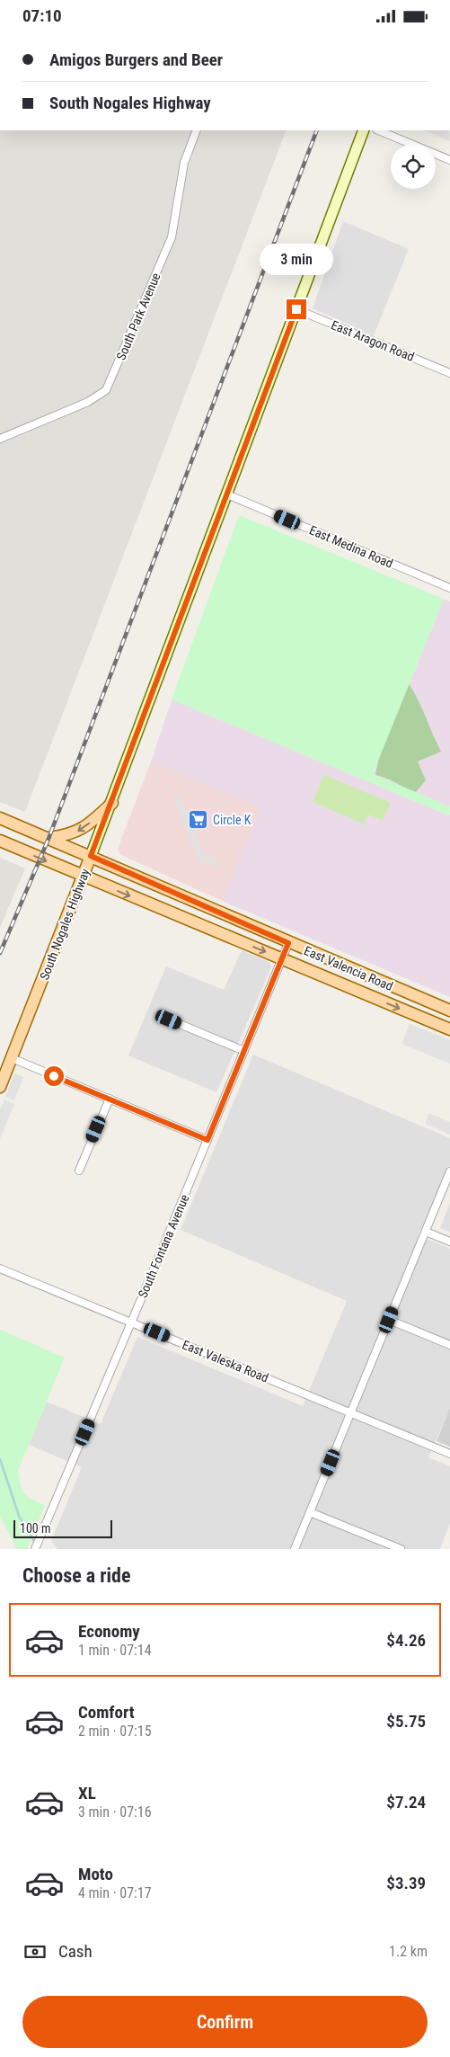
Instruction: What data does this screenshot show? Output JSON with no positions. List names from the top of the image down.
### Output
{
  "streets": {
    "main road": ["South Nogales Highway", "East Valencia Road"],
    "street": [
      "South Park Avenue",
      "East Aragon Road",
      "East Medina Road",
      "South Fontana Avenue",
      "East Valeska Road"
    ]
  },
  "crossings": [
    ["East Aragon Road", "South Nogales Highway"],
    ["East Medina Road", "South Nogales Highway"],
    ["South Nogales Highway", "East Valencia Road"],
    ["East Valencia Road", "South Fontana Avenue"],
    ["South Fontana Avenue", "East Valeska Road"]
  ],
  "places": {
    "supermarket": ["Circle K"]
  },
  "scale_bar": "100 m",
  "page": {
    "status": "07:10",
    "banner": ["Amigos Burgers and Beer", "South Nogales Highway"],
    "bubble": "3 min",
    "scale": "100 m",
    "heading": "Choose a ride",
    "list": [
      {
        "name": "Economy",
        "note": "1 min · 07:14",
        "value": "$4.26"
      },
      {
        "name": "Comfort",
        "note": "2 min · 07:15",
        "value": "$5.75"
      },
      {
        "name": "XL",
        "note": "3 min · 07:16",
        "value": "$7.24"
      },
      {
        "name": "Moto",
        "note": "4 min · 07:17",
        "value": "$3.39"
      }
    ],
    "pay": ["Cash", "1.2 km"],
    "buttons": "Confirm"
  }
}
